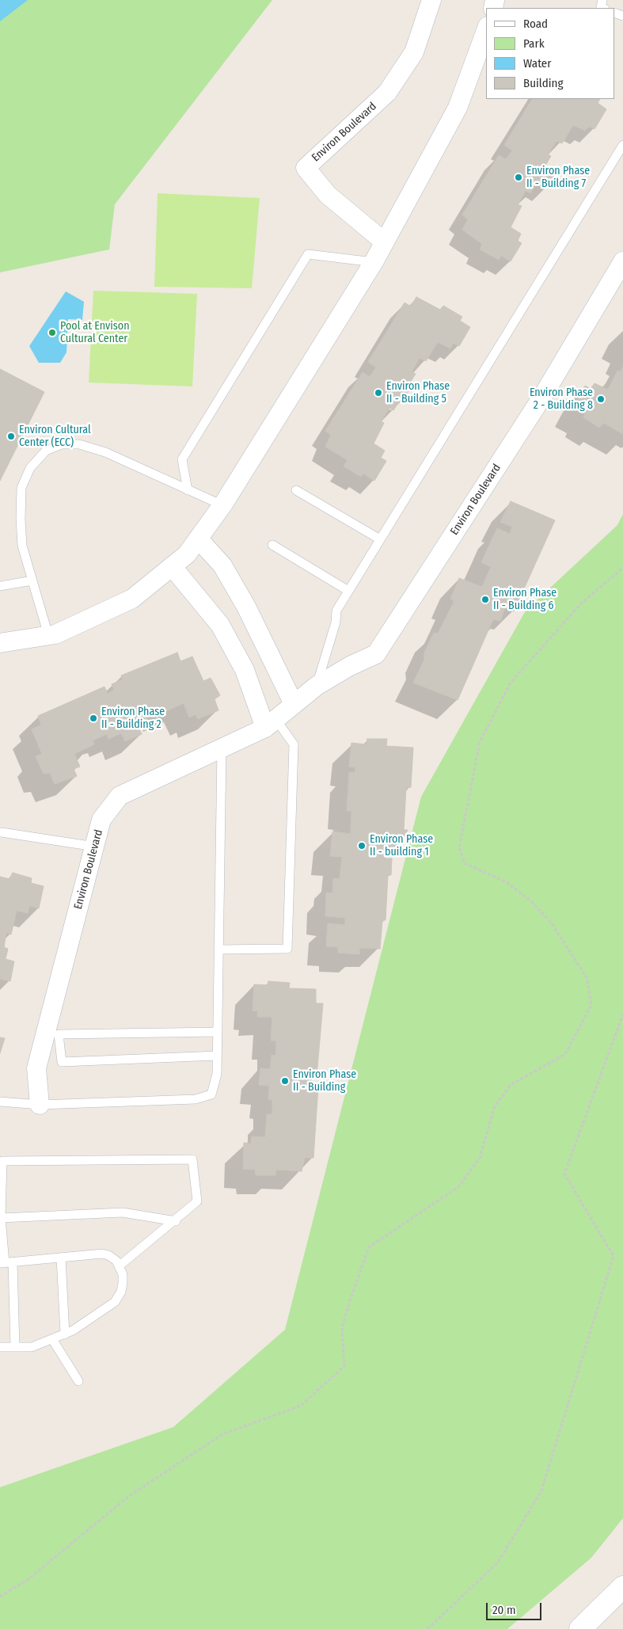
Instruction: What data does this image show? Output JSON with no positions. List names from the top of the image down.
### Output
{
  "streets": {
    "street": ["Environ Boulevard"]
  },
  "places": [
    "Environ Phase II - Building 7",
    "Pool at Envison Cultural Center",
    "Environ Phase II - Building 5",
    "Environ Phase 2 - Building 8",
    "Environ Cultural Center (ECC)",
    "Environ Phase II - Building 6",
    "Environ Phase II - Building 2",
    "Environ Phase II - building 1",
    "Environ Phase II - Building"
  ],
  "legend": [
    "Road",
    "Park",
    "Water",
    "Building"
  ],
  "scale_bar": "20 m"
}
